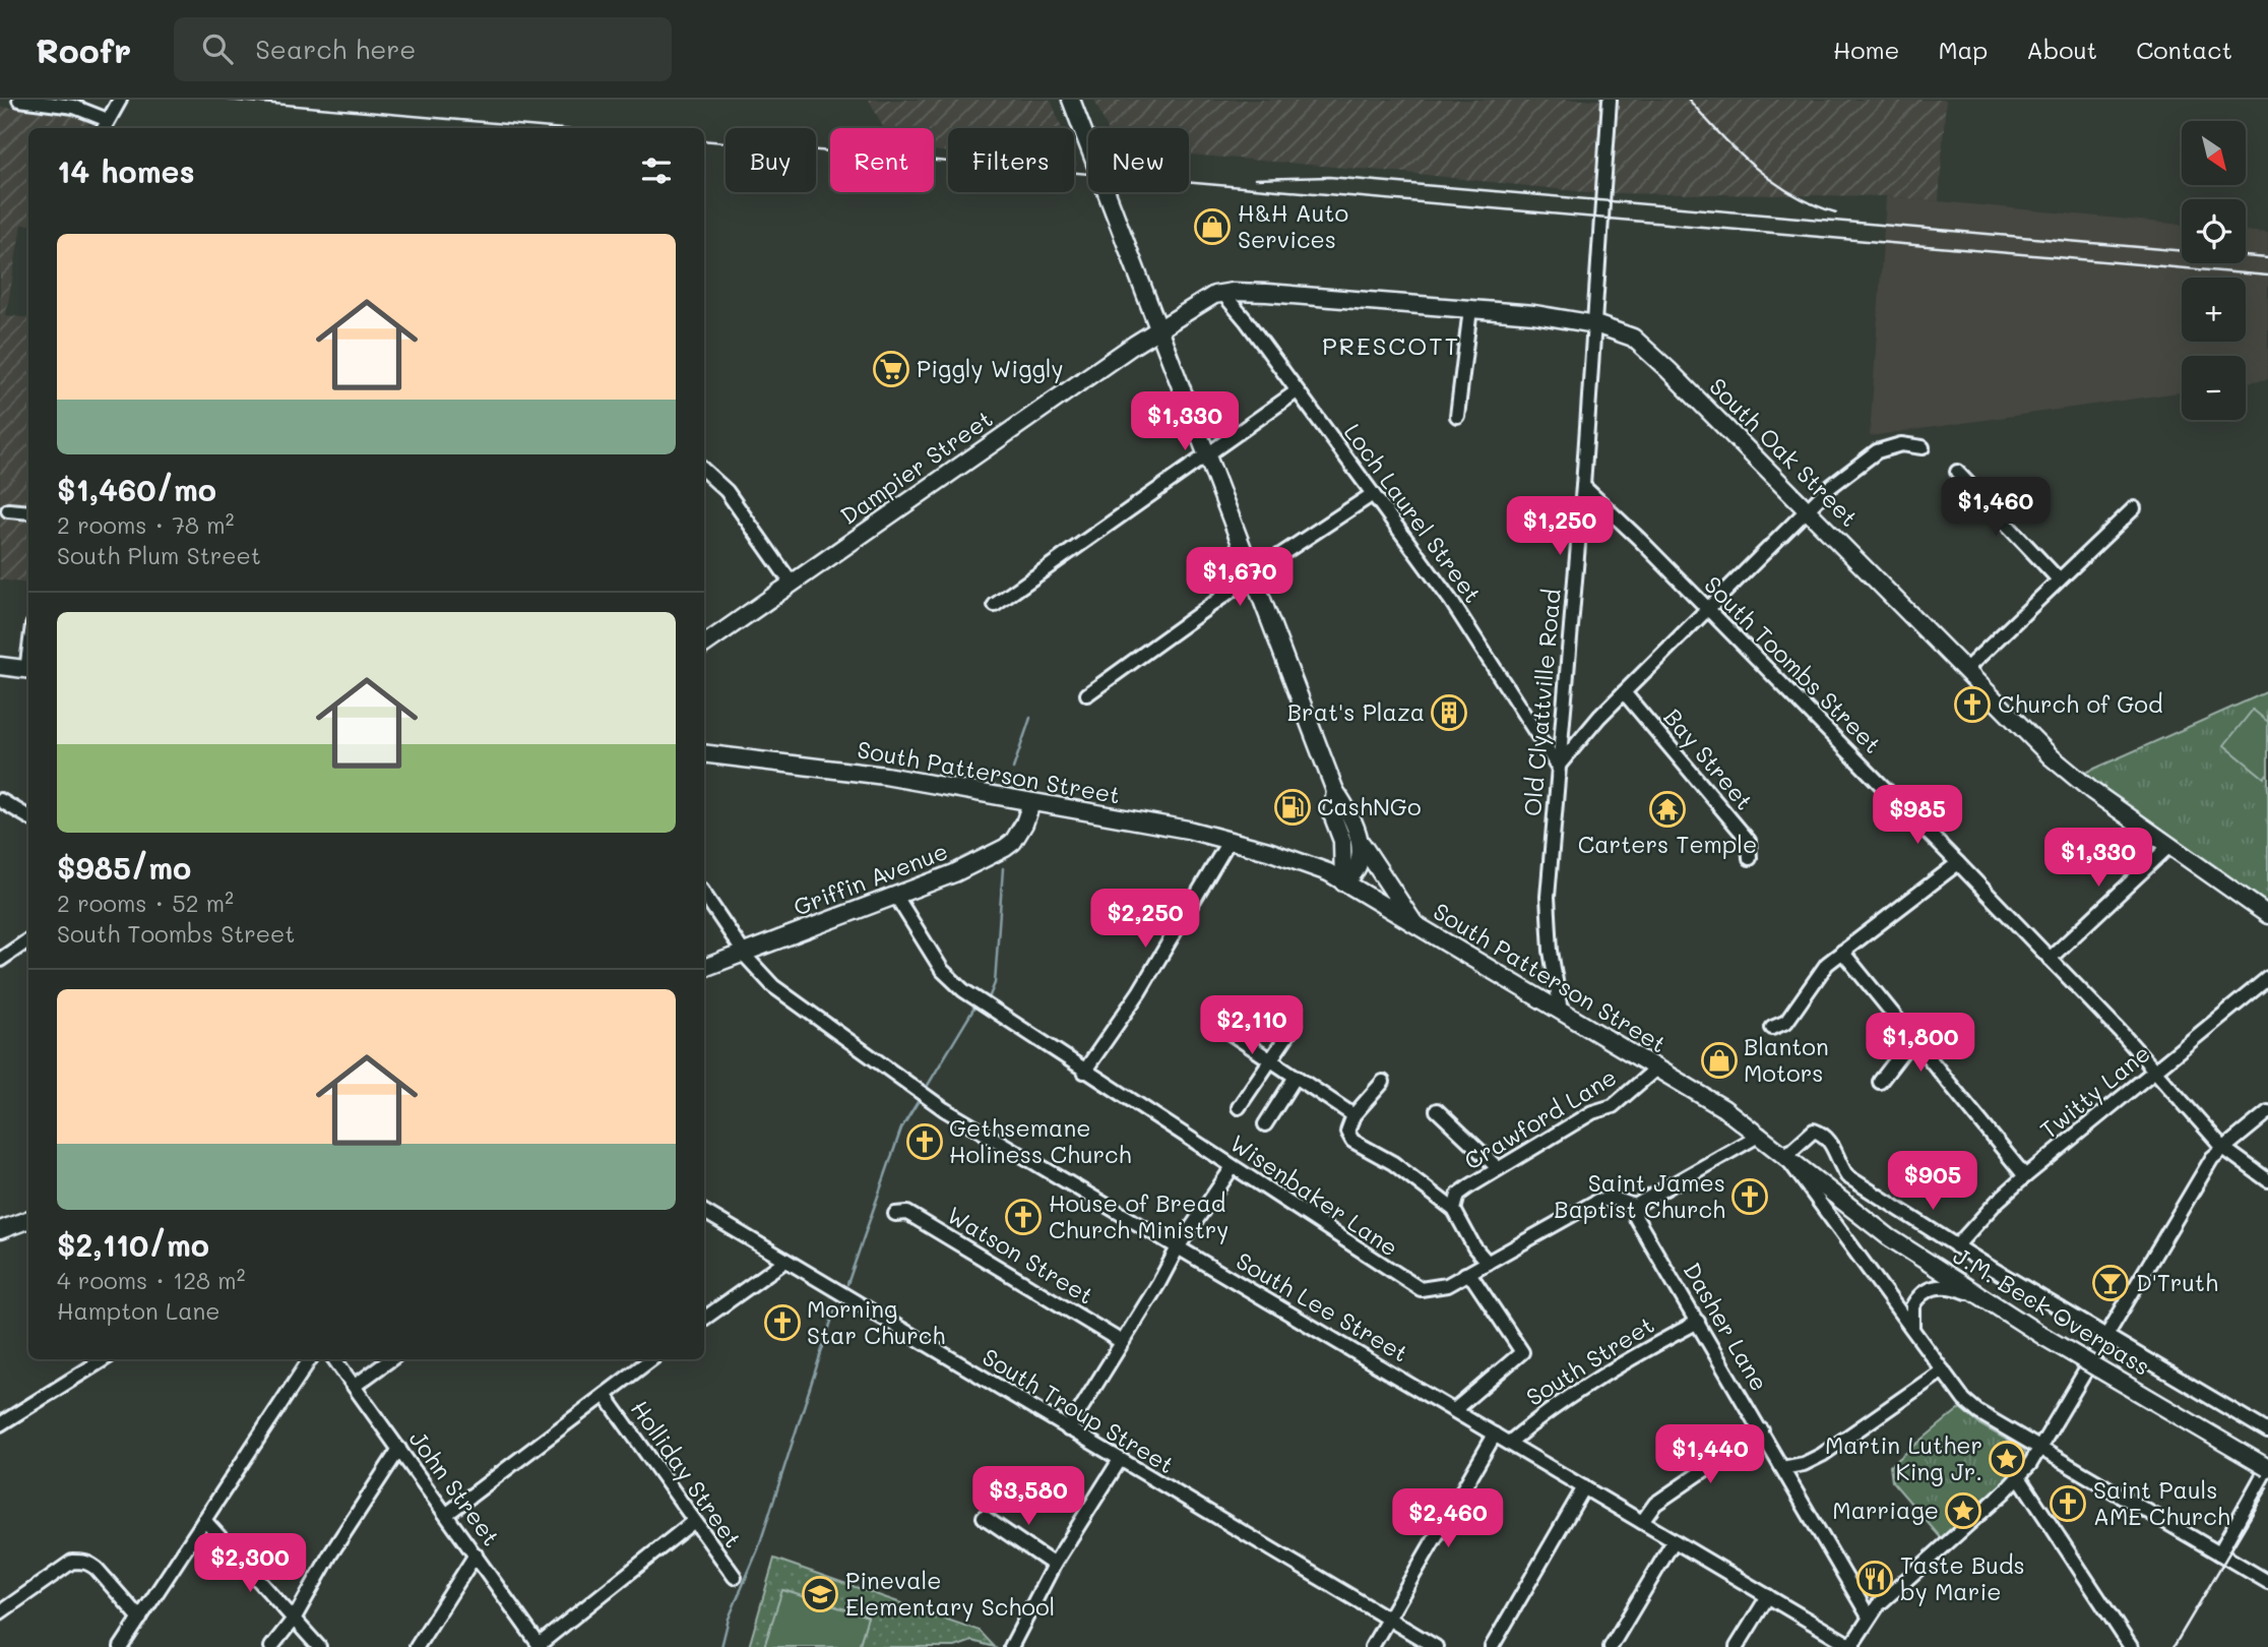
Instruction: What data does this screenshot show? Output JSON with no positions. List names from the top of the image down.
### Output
{
  "streets": {
    "main road": [
      "South Oak Street",
      "Dampier Street",
      "South Patterson Street",
      "Griffin Avenue",
      "J.M. Beck Overpass"
    ],
    "street": [
      "Loch Laurel Street",
      "South Toombs Street",
      "Old Clyattville Road",
      "Bay Street",
      "Twitty Lane",
      "Crawford Lane",
      "Wisenbaker Lane",
      "Watson Street",
      "South Lee Street",
      "Dasher Lane",
      "South Street",
      "South Troup Street",
      "Holliday Street",
      "John Street"
    ]
  },
  "crossings": [
    ["South Oak Street", "Dampier Street"],
    ["South Oak Street", "Loch Laurel Street"],
    ["South Oak Street", "Old Clyattville Road"],
    ["Loch Laurel Street", "Old Clyattville Road"],
    ["South Toombs Street", "Old Clyattville Road"],
    ["South Toombs Street", "Twitty Lane"],
    ["Old Clyattville Road", "South Patterson Street"],
    ["South Patterson Street", "Griffin Avenue"],
    ["South Patterson Street", "Crawford Lane"],
    ["South Patterson Street", "J.M. Beck Overpass"],
    ["Griffin Avenue", "Wisenbaker Lane"],
    ["Griffin Avenue", "South Lee Street"],
    ["Wisenbaker Lane", "Dasher Lane"],
    ["South Lee Street", "South Street"],
    ["Dasher Lane", "South Street"]
  ],
  "districts": ["PRESCOTT"],
  "places": {
    "shop": ["H&H Auto Services", "Blanton Motors"],
    "supermarket": ["Piggly Wiggly"],
    "church": [
      "Church of God",
      "Gethsemane Holiness Church",
      "Saint James Baptist Church",
      "House of Bread Church Ministry",
      "Morning Star Church",
      "Saint Pauls AME Church"
    ],
    "building": ["Brat's Plaza"],
    "fuel station": ["CashNGo"],
    "temple": ["Carters Temple"],
    "bar": ["D'Truth"],
    "place": ["Martin Luther King Jr.", "Marriage"],
    "restaurant": ["Taste Buds by Marie"],
    "school or university": ["Pinevale Elementary School"]
  },
  "north": "bottom right",
  "page": {
    "header": "Roofr",
    "search": "Search here",
    "nav": [
      "Home",
      "Map",
      "About",
      "Contact"
    ],
    "map_buttons": ["+", "−"],
    "chip": [
      "Buy",
      "Rent",
      "Filters",
      "New"
    ],
    "heading": "14 homes",
    "list": [
      {
        "name": "$1,460/mo",
        "note": "2 rooms · 78 m² · South Plum Street"
      },
      {
        "name": "$985/mo",
        "note": "2 rooms · 52 m² · South Toombs Street"
      },
      {
        "name": "$2,110/mo",
        "note": "4 rooms · 128 m² · Hampton Lane"
      }
    ],
    "price": [
      "$1,330",
      "$1,460",
      "$1,250",
      "$1,670",
      "$985",
      "$1,330",
      "$2,250",
      "$2,110",
      "$1,800",
      "$905",
      "$1,440",
      "$3,580",
      "$2,460",
      "$2,300"
    ]
  }
}
